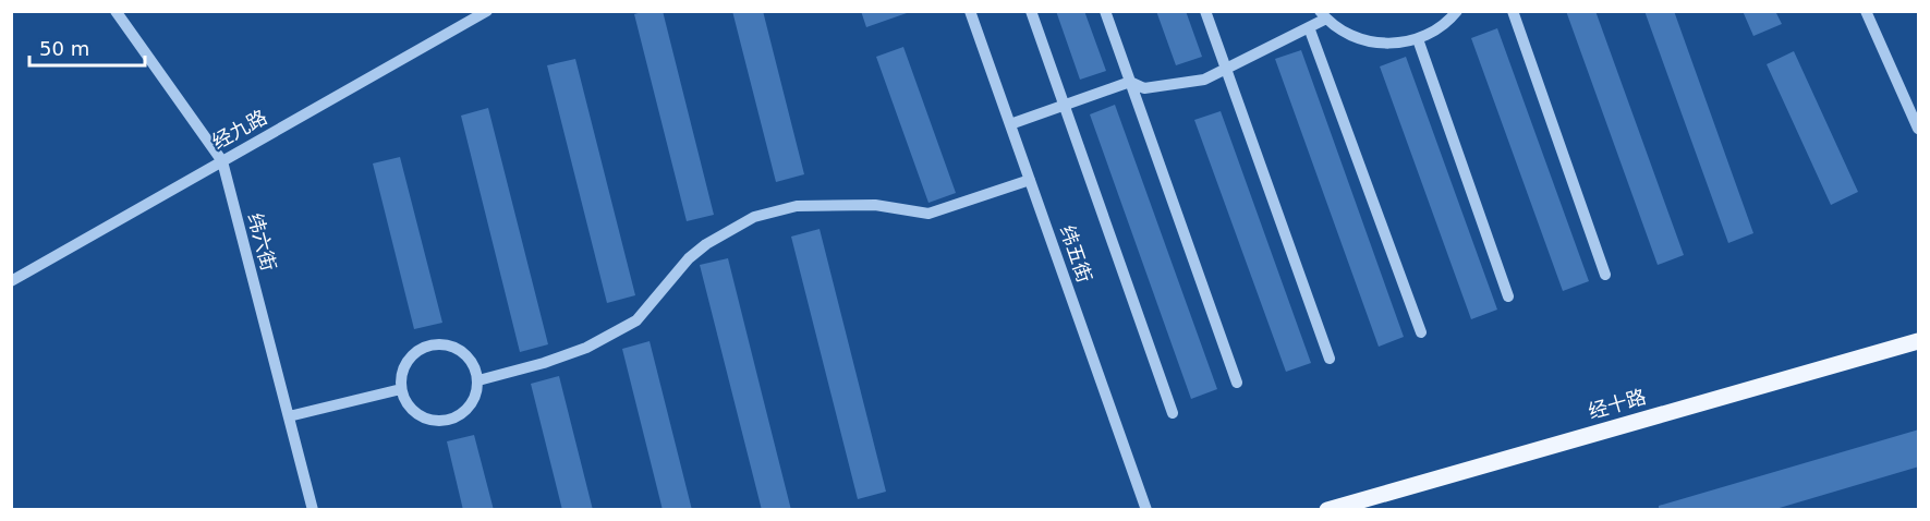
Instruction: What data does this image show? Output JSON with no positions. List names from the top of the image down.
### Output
{
  "streets": {
    "main road": ["经十路"],
    "street": ["经九路", "纬六街", "纬五街"]
  },
  "crossings": [
    ["经九路", "纬六街"]
  ],
  "scale_bar": "50 m"
}
